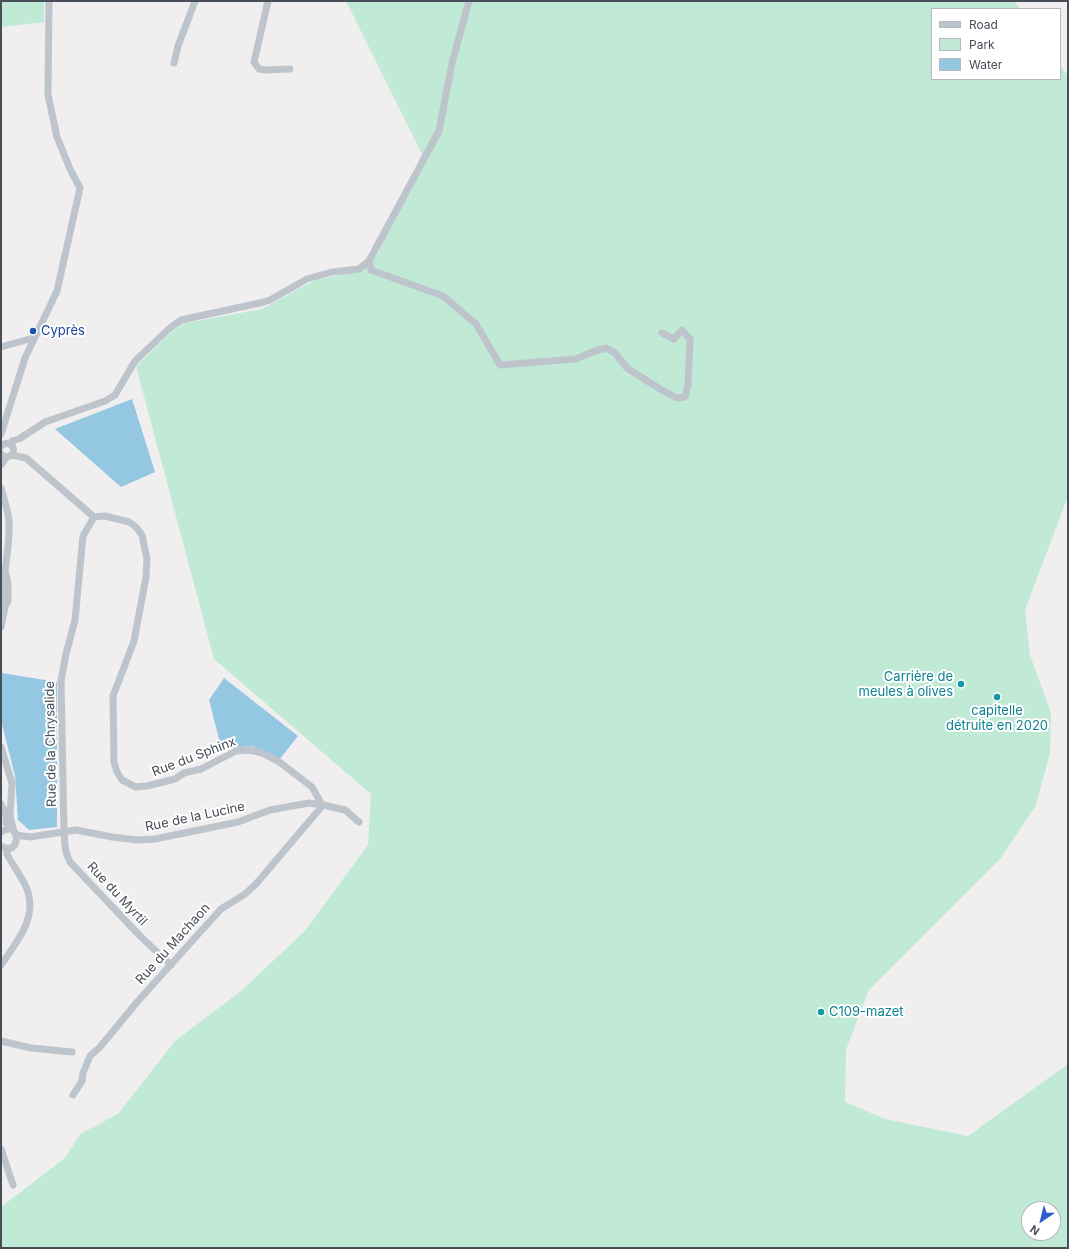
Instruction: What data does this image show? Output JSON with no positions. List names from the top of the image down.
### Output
{
  "streets": {
    "street": [
      "Rue de la Chrysalide",
      "Rue du Sphinx",
      "Rue de la Lucine",
      "Rue du Myrtil",
      "Rue du Machaon"
    ]
  },
  "crossings": [
    ["Rue de la Chrysalide", "Rue du Sphinx"],
    ["Rue de la Chrysalide", "Rue de la Lucine"],
    ["Rue de la Chrysalide", "Rue du Myrtil"],
    ["Rue du Sphinx", "Rue de la Lucine"],
    ["Rue du Sphinx", "Rue du Machaon"],
    ["Rue de la Lucine", "Rue du Myrtil"],
    ["Rue de la Lucine", "Rue du Machaon"],
    ["Rue du Myrtil", "Rue du Machaon"]
  ],
  "places": [
    "Cyprès",
    "Carrière de meules à olives",
    "capitelle détruite en 2020",
    "C109-mazet"
  ],
  "legend": ["Road", "Park", "Water"],
  "north": "bottom left"
}
